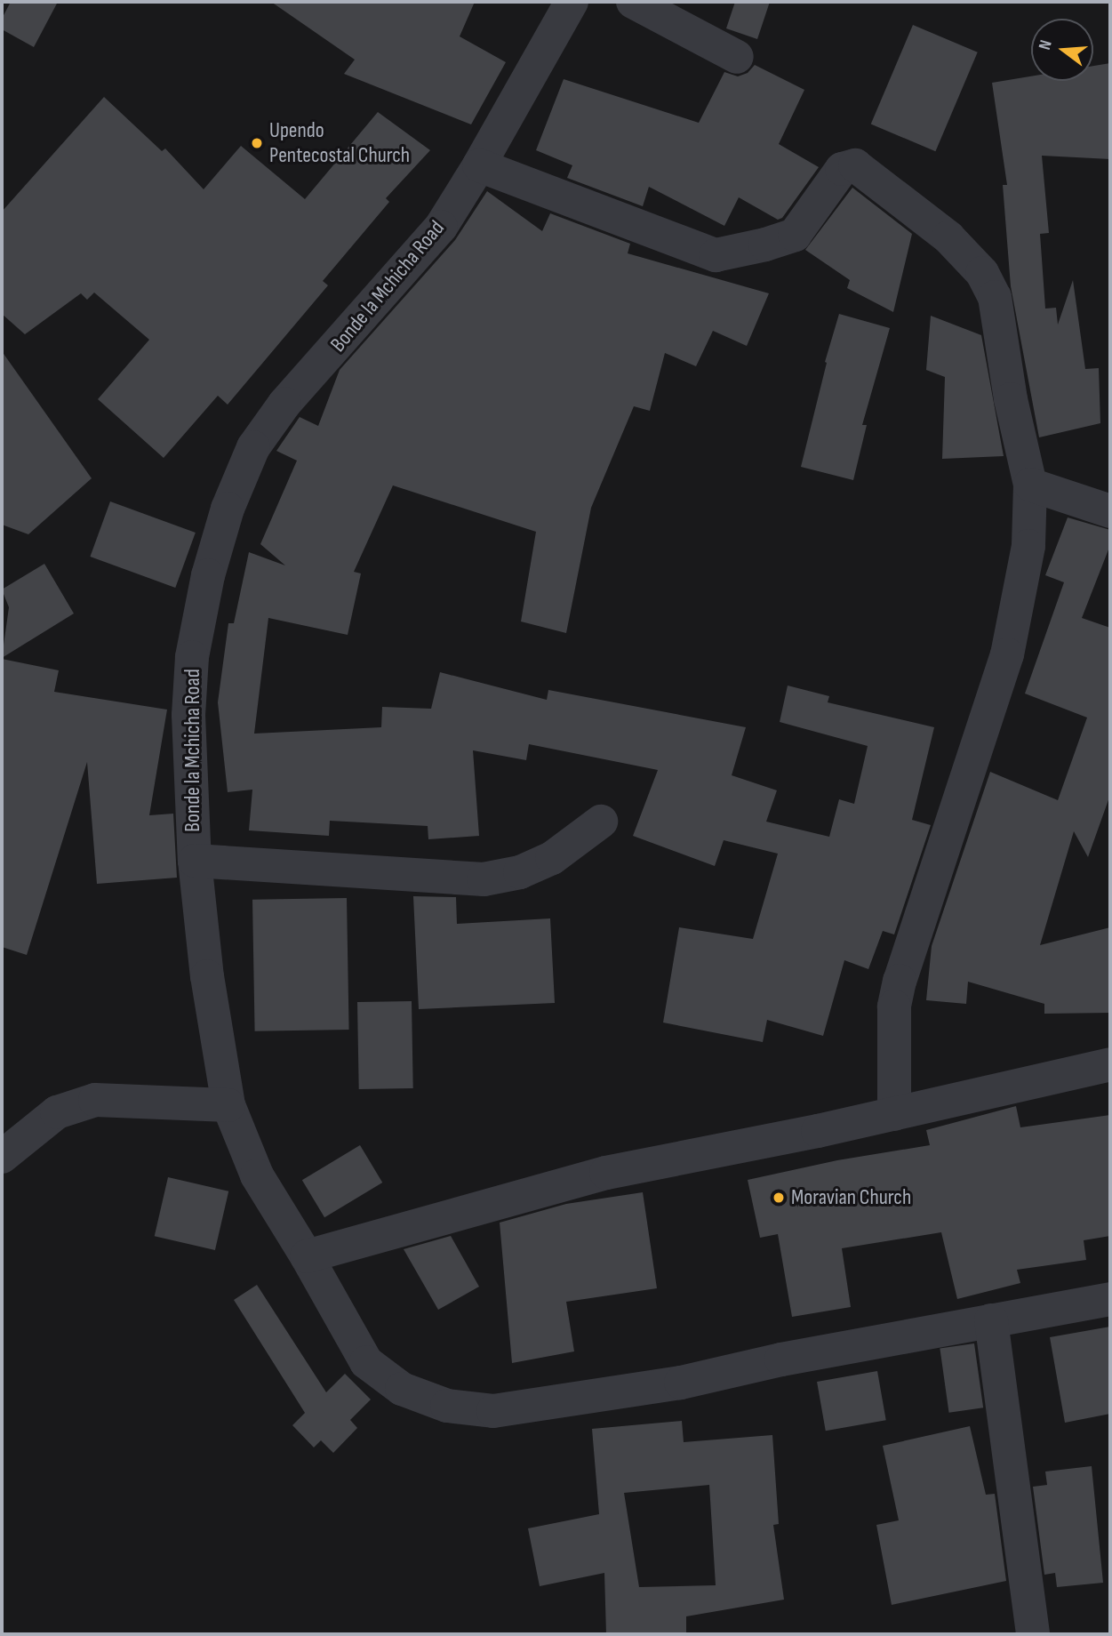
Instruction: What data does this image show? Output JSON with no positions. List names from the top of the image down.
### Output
{
  "streets": {
    "street": ["Bonde la Mchicha Road"]
  },
  "places": ["Upendo Pentecostal Church", "Moravian Church"],
  "north": "left"
}
